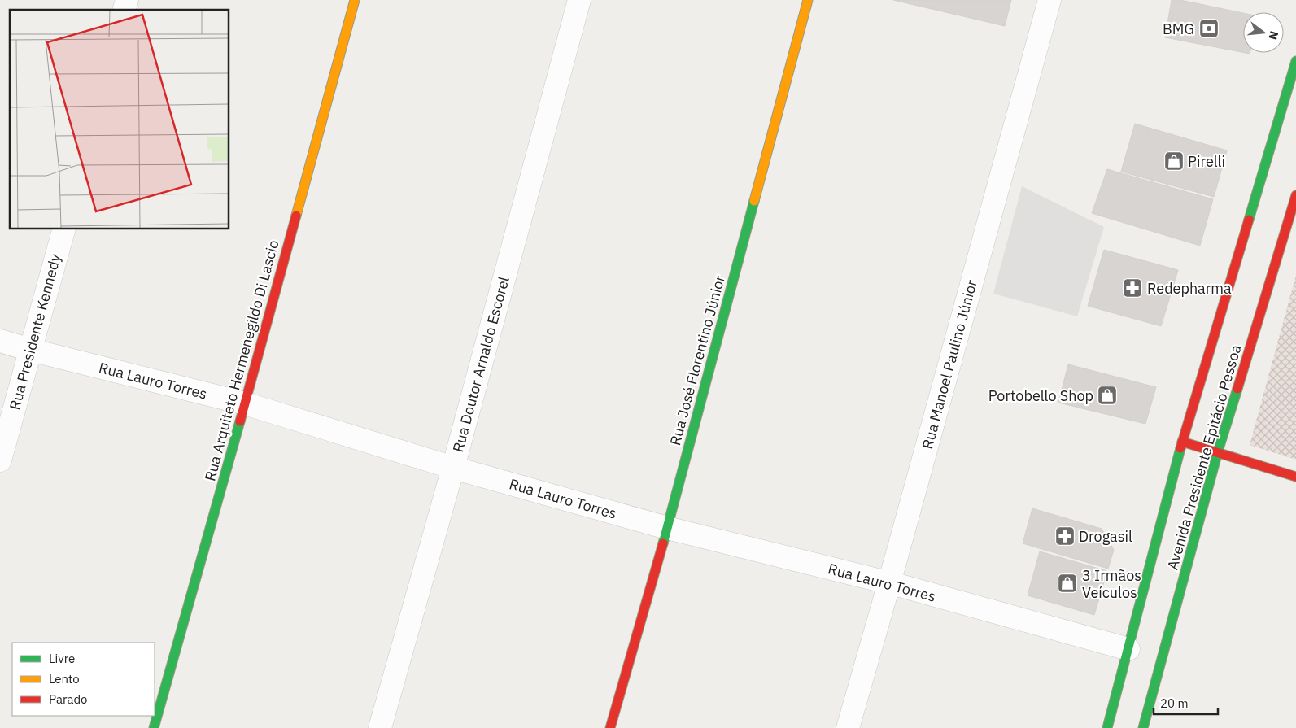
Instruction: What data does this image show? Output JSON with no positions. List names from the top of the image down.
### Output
{
  "streets": {
    "main road": ["Rua Arquiteto Hermenegildo Di Lascio", "Rua José Florentino Júnior", "Avenida Presidente Epitácio Pessoa"],
    "street": [
      "Rua Presidente Kennedy",
      "Rua Doutor Arnaldo Escorel",
      "Rua Manoel Paulino Júnior",
      "Rua Lauro Torres"
    ]
  },
  "crossings": [
    ["Rua Presidente Kennedy", "Rua Lauro Torres"],
    ["Rua Arquiteto Hermenegildo Di Lascio", "Rua Lauro Torres"],
    ["Rua José Florentino Júnior", "Rua Lauro Torres"],
    ["Rua Doutor Arnaldo Escorel", "Rua Lauro Torres"],
    ["Rua Manoel Paulino Júnior", "Rua Lauro Torres"],
    ["Rua Lauro Torres", "Avenida Presidente Epitácio Pessoa"]
  ],
  "places": {
    "bank": ["BMG"],
    "shop": ["Pirelli", "Portobello Shop", "3 Irmãos Veículos"],
    "pharmacy": ["Redepharma", "Drogasil"]
  },
  "legend": ["Livre", "Lento", "Parado"],
  "scale_bar": "20 m",
  "north": "right"
}
